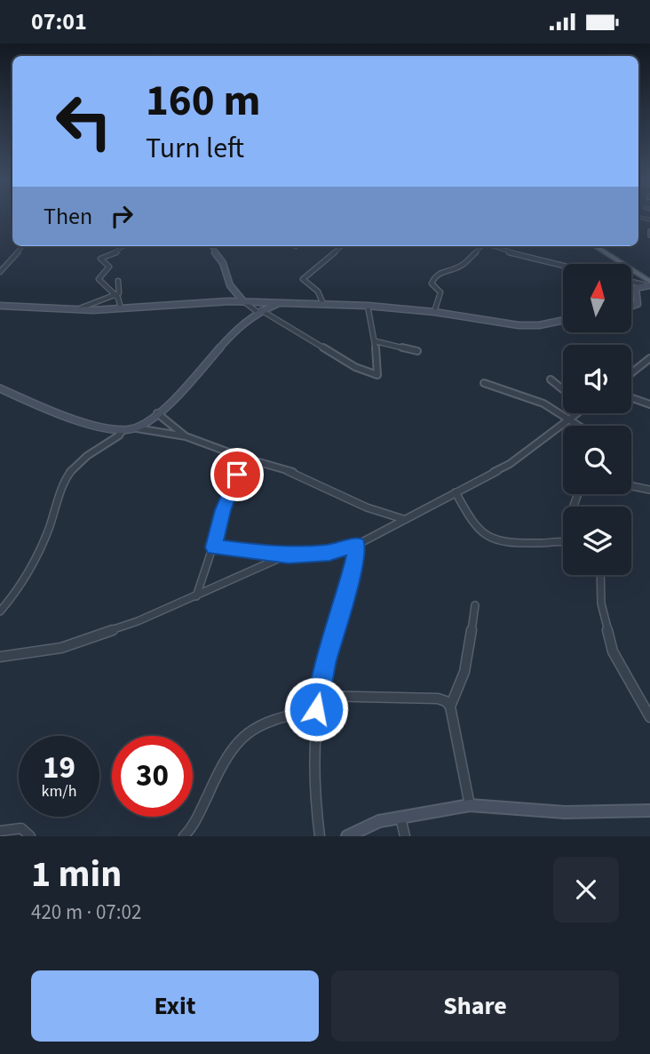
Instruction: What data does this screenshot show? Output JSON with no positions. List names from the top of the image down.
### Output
{
  "north": "top",
  "page": {
    "status": "07:01",
    "turn": ["160 m", "Turn left"],
    "then": "Then",
    "speed": "19 km/h",
    "limit": "30",
    "heading": ["1 min", "420 m · 07:02"],
    "buttons": ["Exit", "Share"]
  }
}
